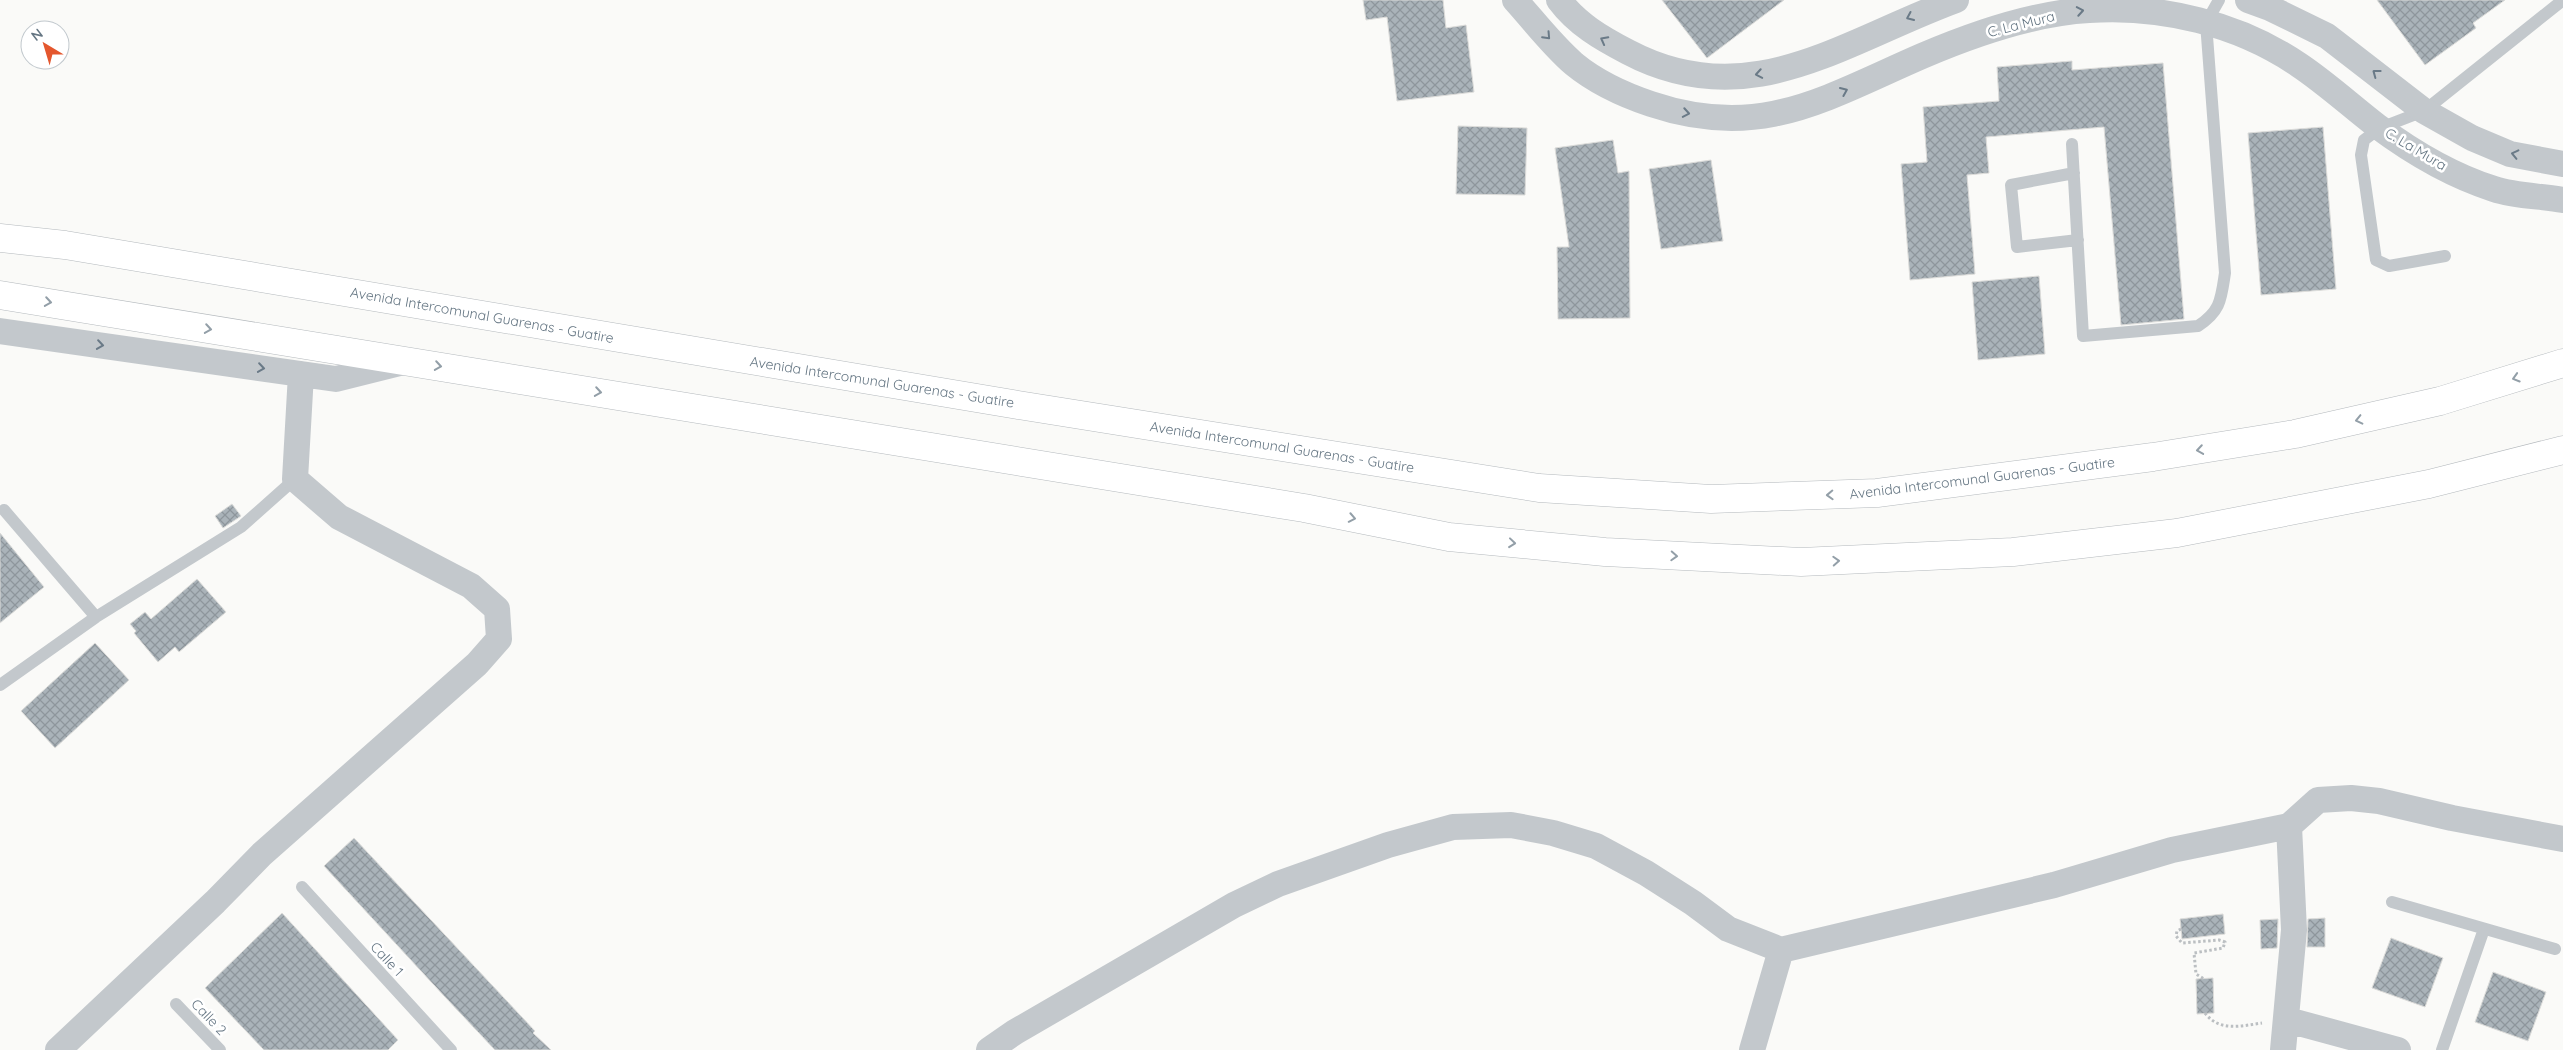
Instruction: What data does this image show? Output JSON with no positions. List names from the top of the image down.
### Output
{
  "streets": {
    "highway": ["Avenida Intercomunal Guarenas - Guatire"],
    "street": ["C. La Mura"],
    "lane": ["Calle 1", "Calle 2"]
  },
  "north": "top left"
}
